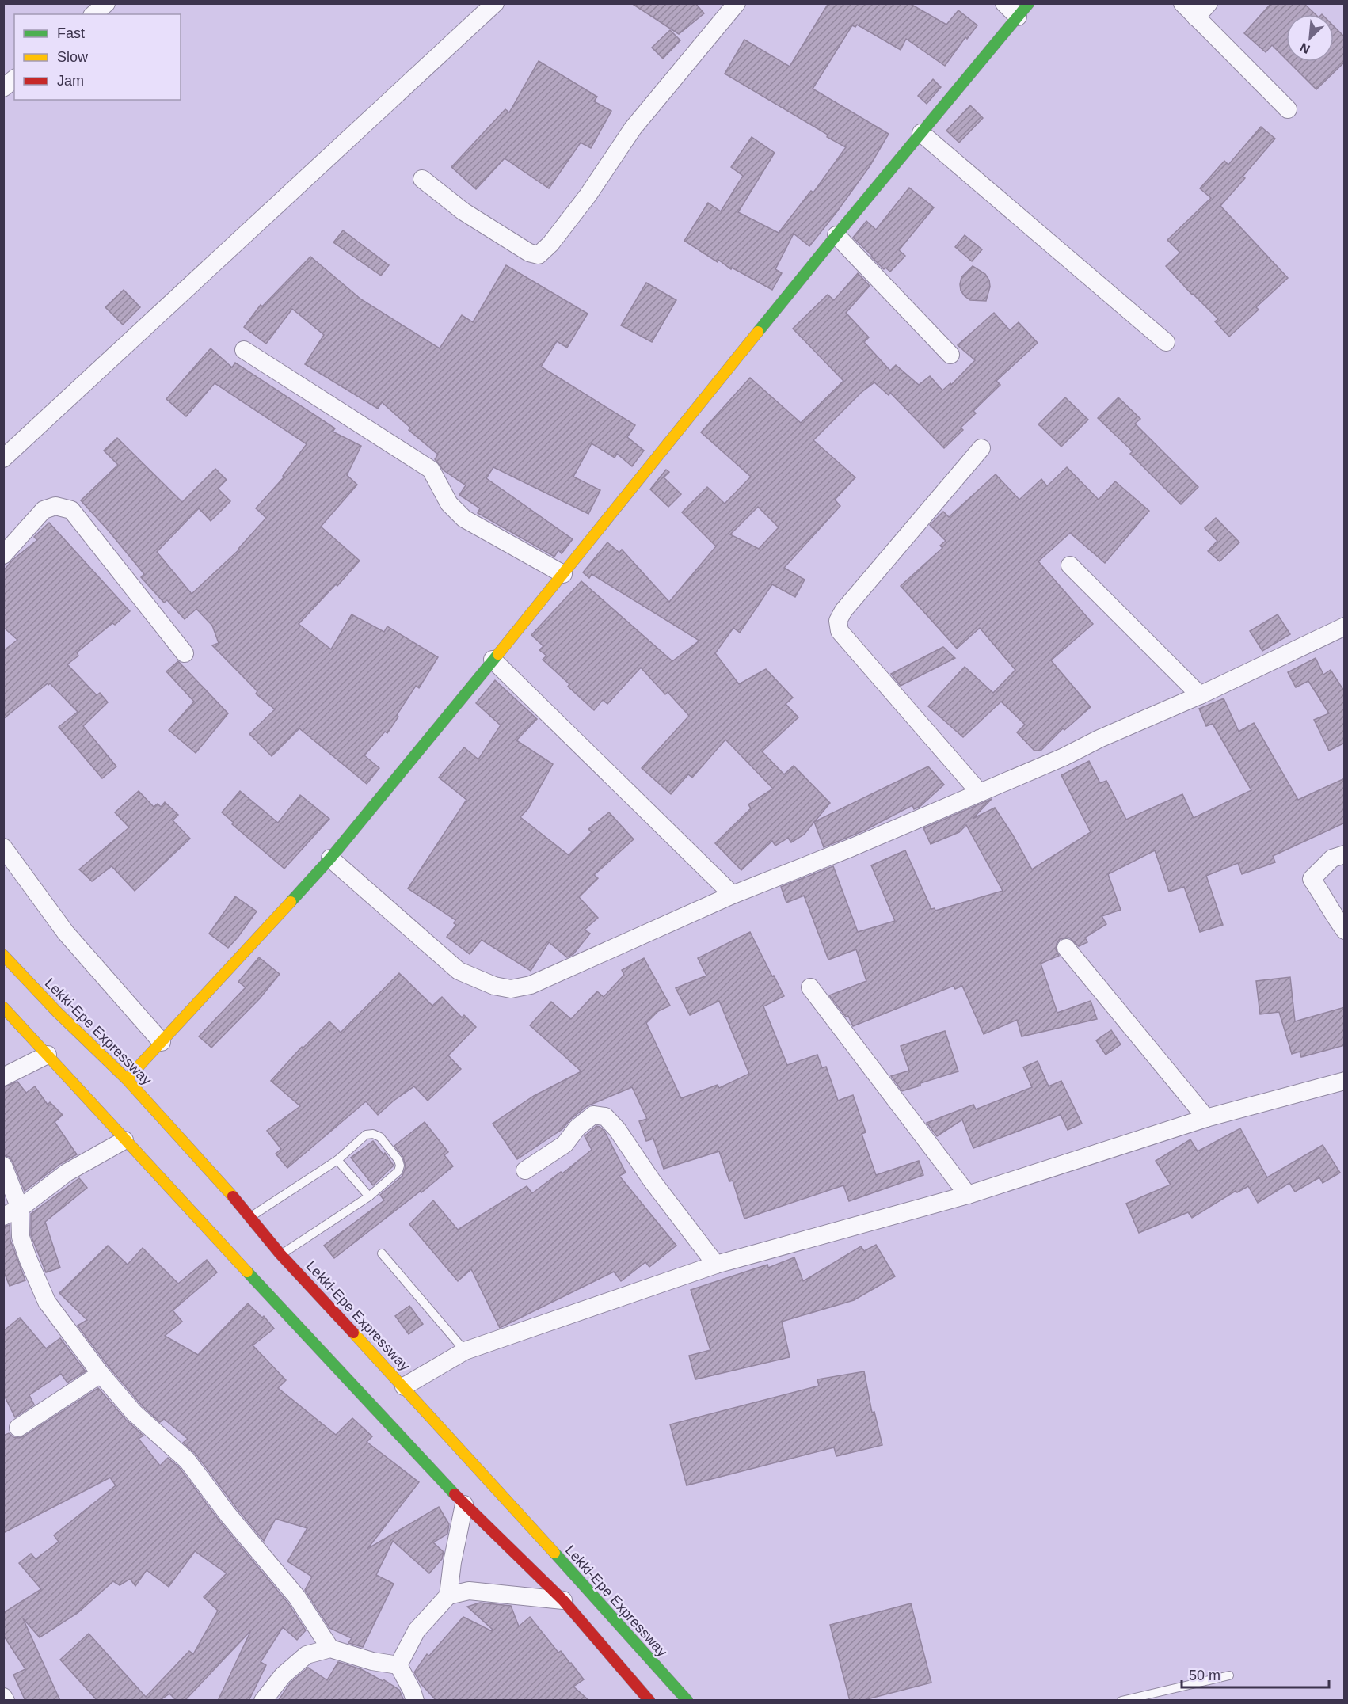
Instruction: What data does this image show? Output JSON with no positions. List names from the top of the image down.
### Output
{
  "streets": {
    "main road": ["Lekki-Epe Expressway"]
  },
  "legend": ["Fast", "Slow", "Jam"],
  "scale_bar": "50 m",
  "north": "bottom left"
}
